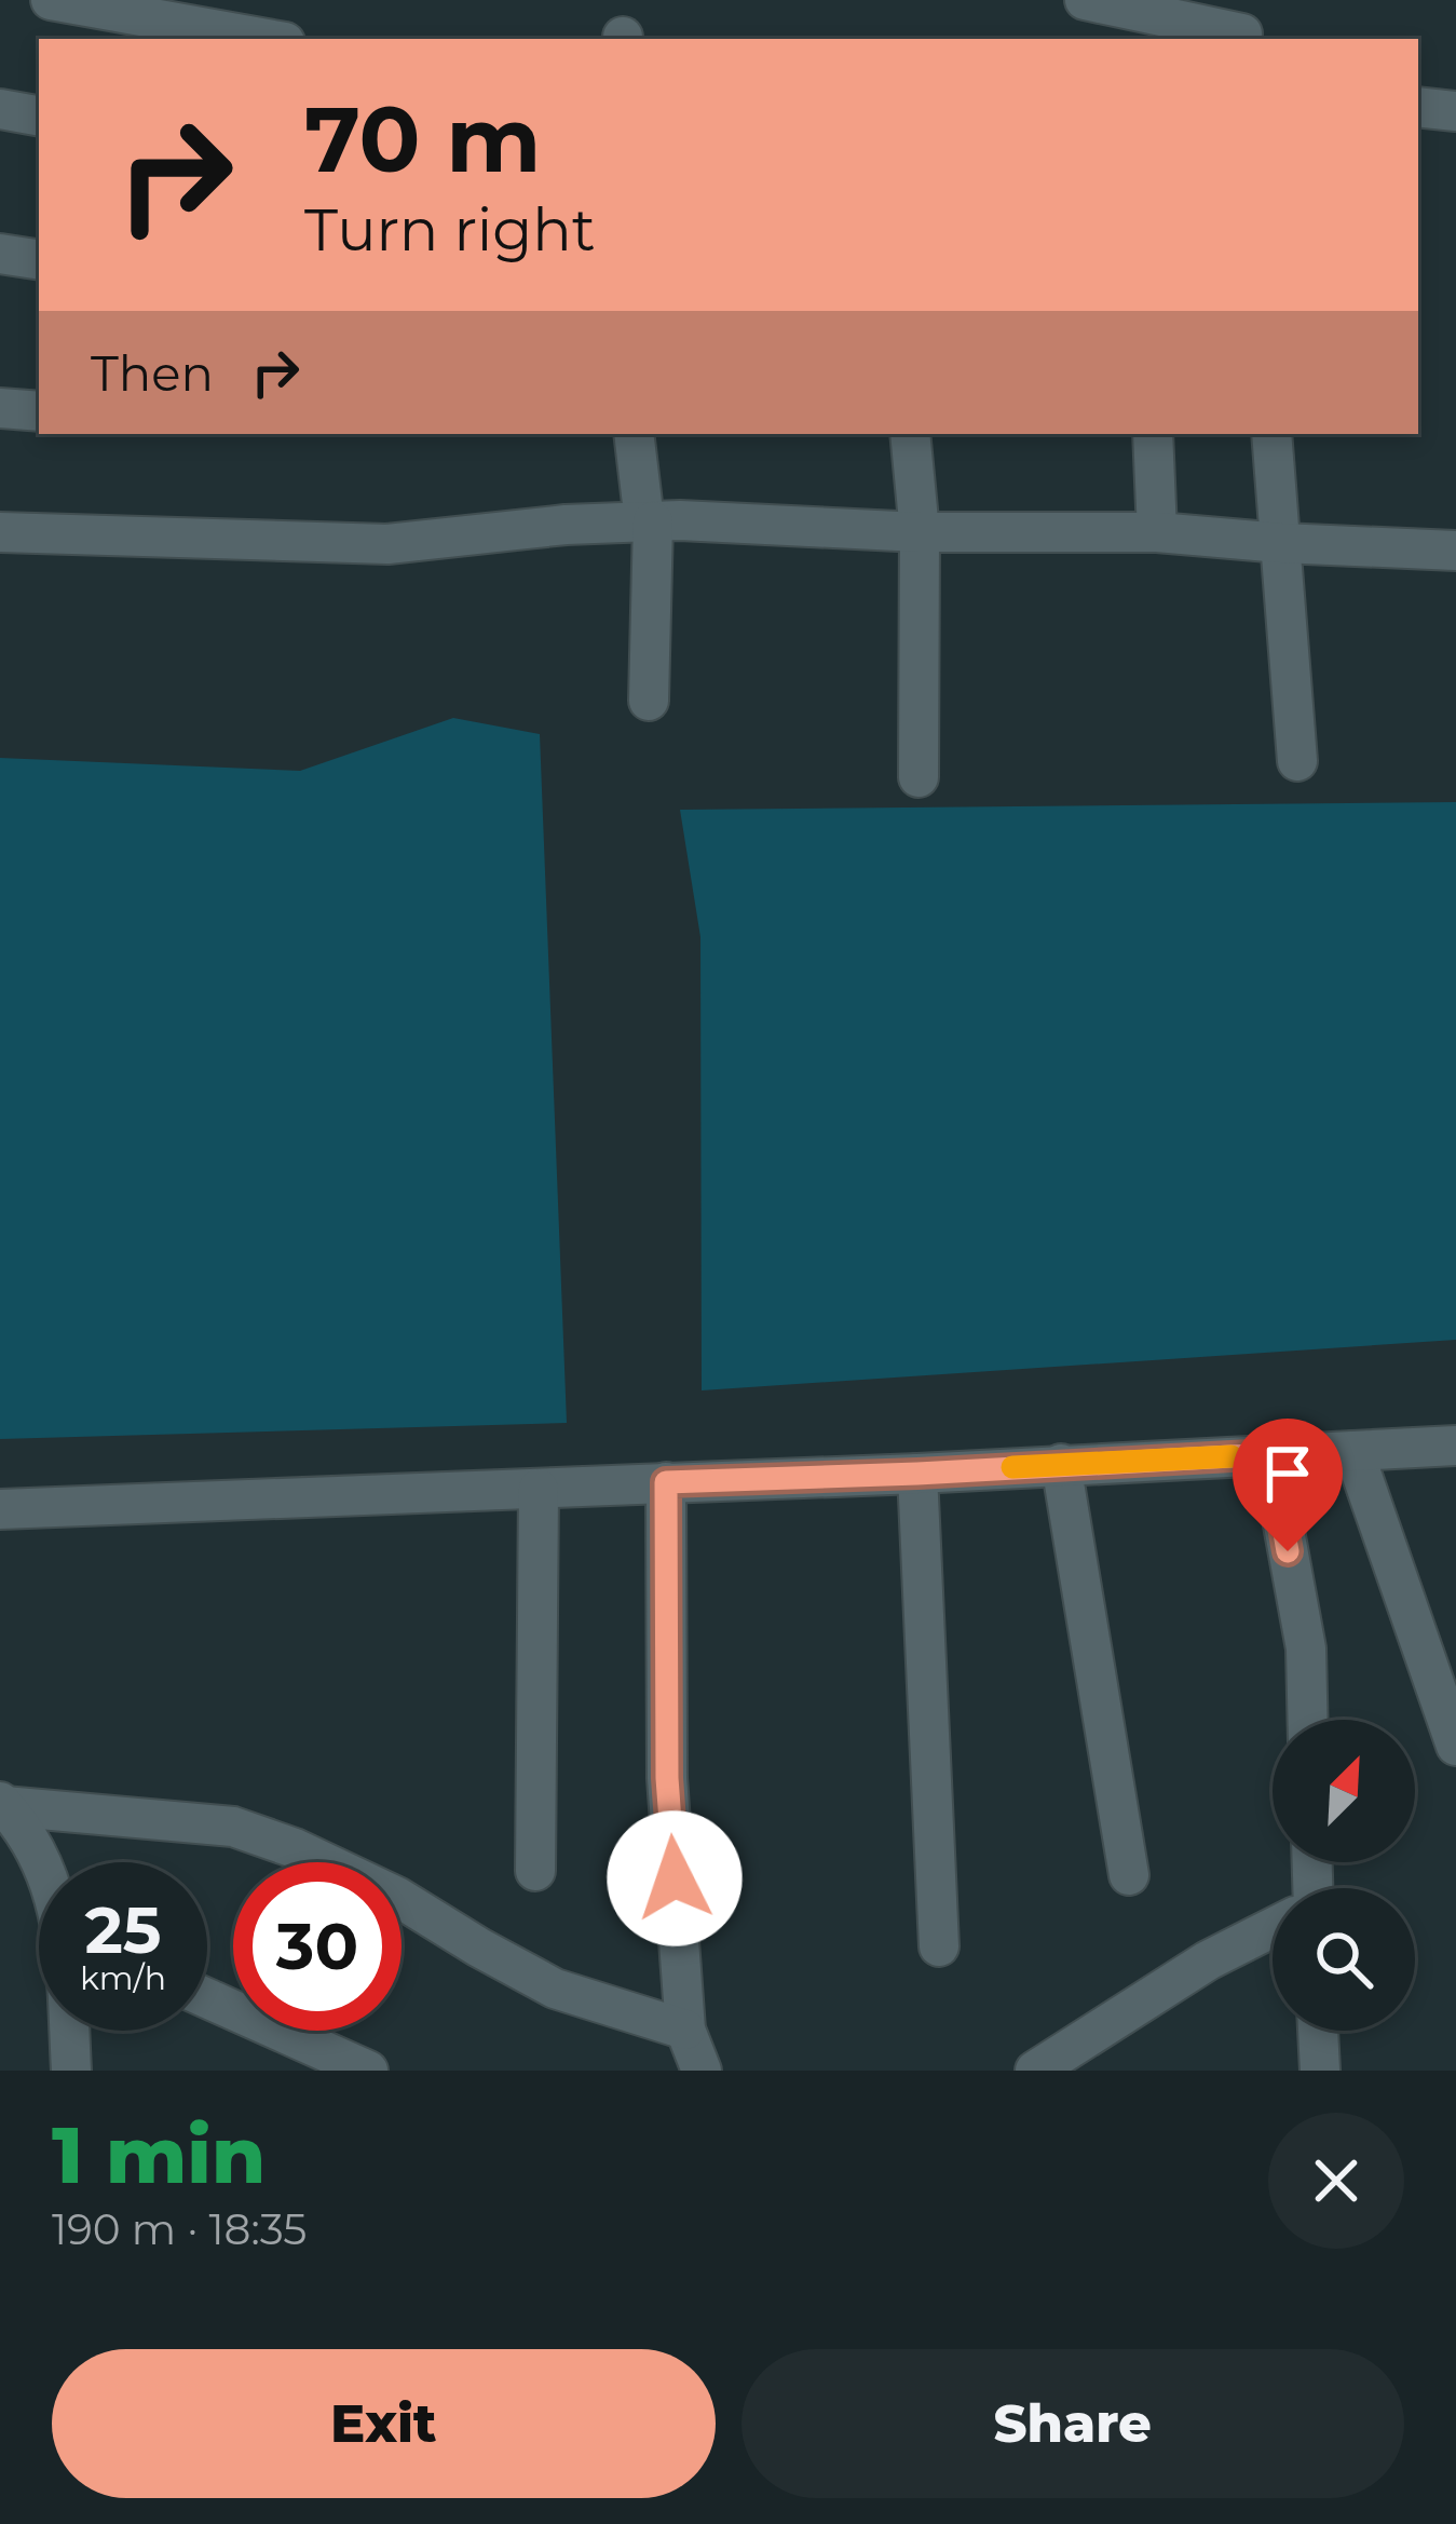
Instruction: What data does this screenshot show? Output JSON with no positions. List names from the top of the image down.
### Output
{
  "north": "top right",
  "page": {
    "turn": ["70 m", "Turn right"],
    "then": "Then",
    "speed": "25 km/h",
    "limit": "30",
    "heading": ["1 min", "190 m · 18:35"],
    "buttons": ["Exit", "Share"]
  }
}
